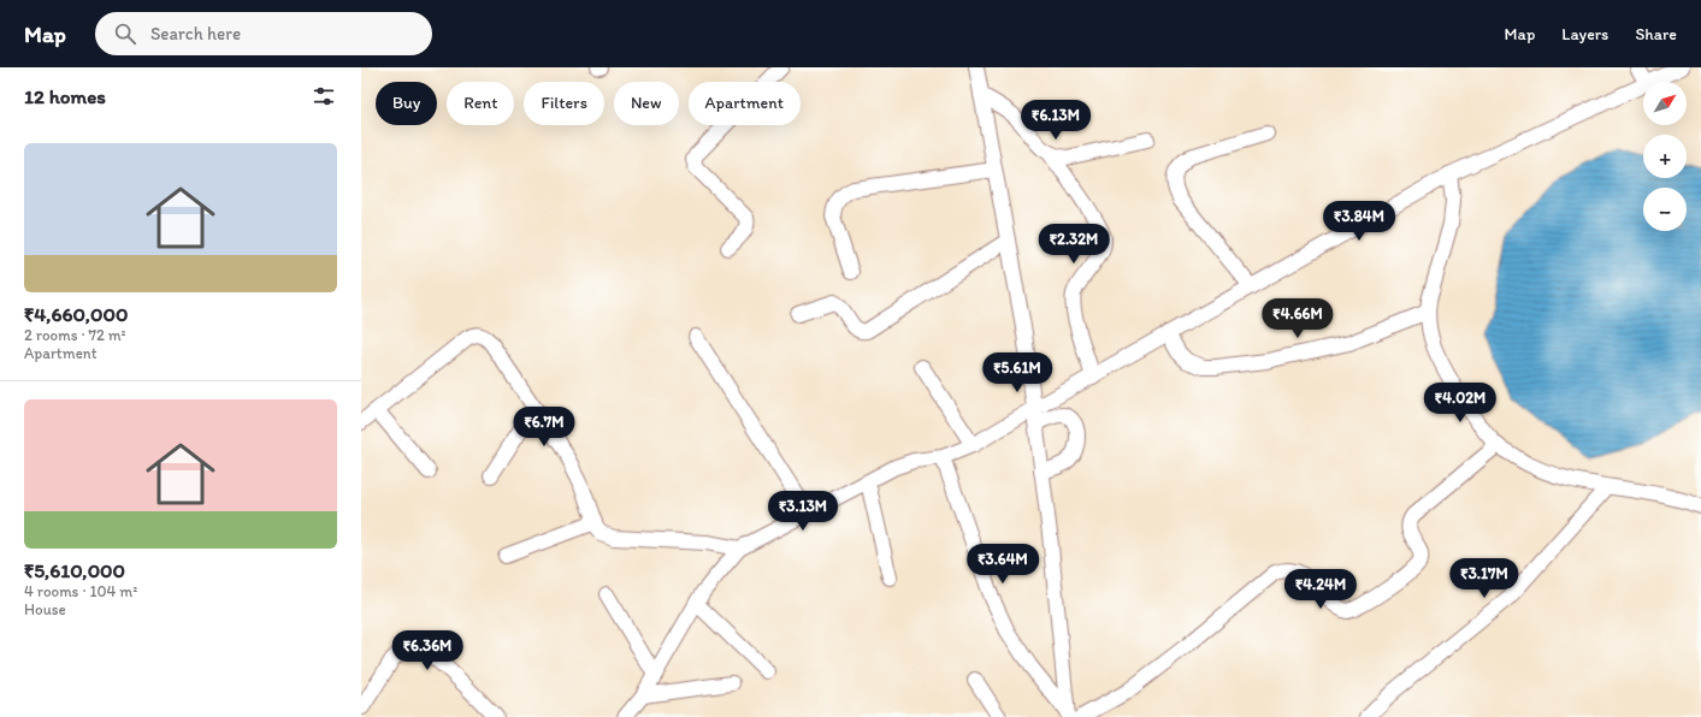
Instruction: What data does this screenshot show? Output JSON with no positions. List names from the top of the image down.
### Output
{
  "north": "top right",
  "page": {
    "header": "Map",
    "search": "Search here",
    "nav": ["Map", "Layers", "Share"],
    "heading": "12 homes",
    "map_buttons": ["+", "−"],
    "chip": [
      "Buy",
      "Rent",
      "Filters",
      "New",
      "Apartment"
    ],
    "price": [
      "₹6.13M",
      "₹3.84M",
      "₹2.32M",
      "₹4.66M",
      "₹5.61M",
      "₹4.02M",
      "₹6.7M",
      "₹3.13M",
      "₹3.64M",
      "₹3.17M",
      "₹4.24M",
      "₹6.36M"
    ],
    "list": [
      {
        "name": "₹4,660,000",
        "note": "2 rooms · 72 m² · Apartment"
      },
      {
        "name": "₹5,610,000",
        "note": "4 rooms · 104 m² · House"
      }
    ]
  }
}
